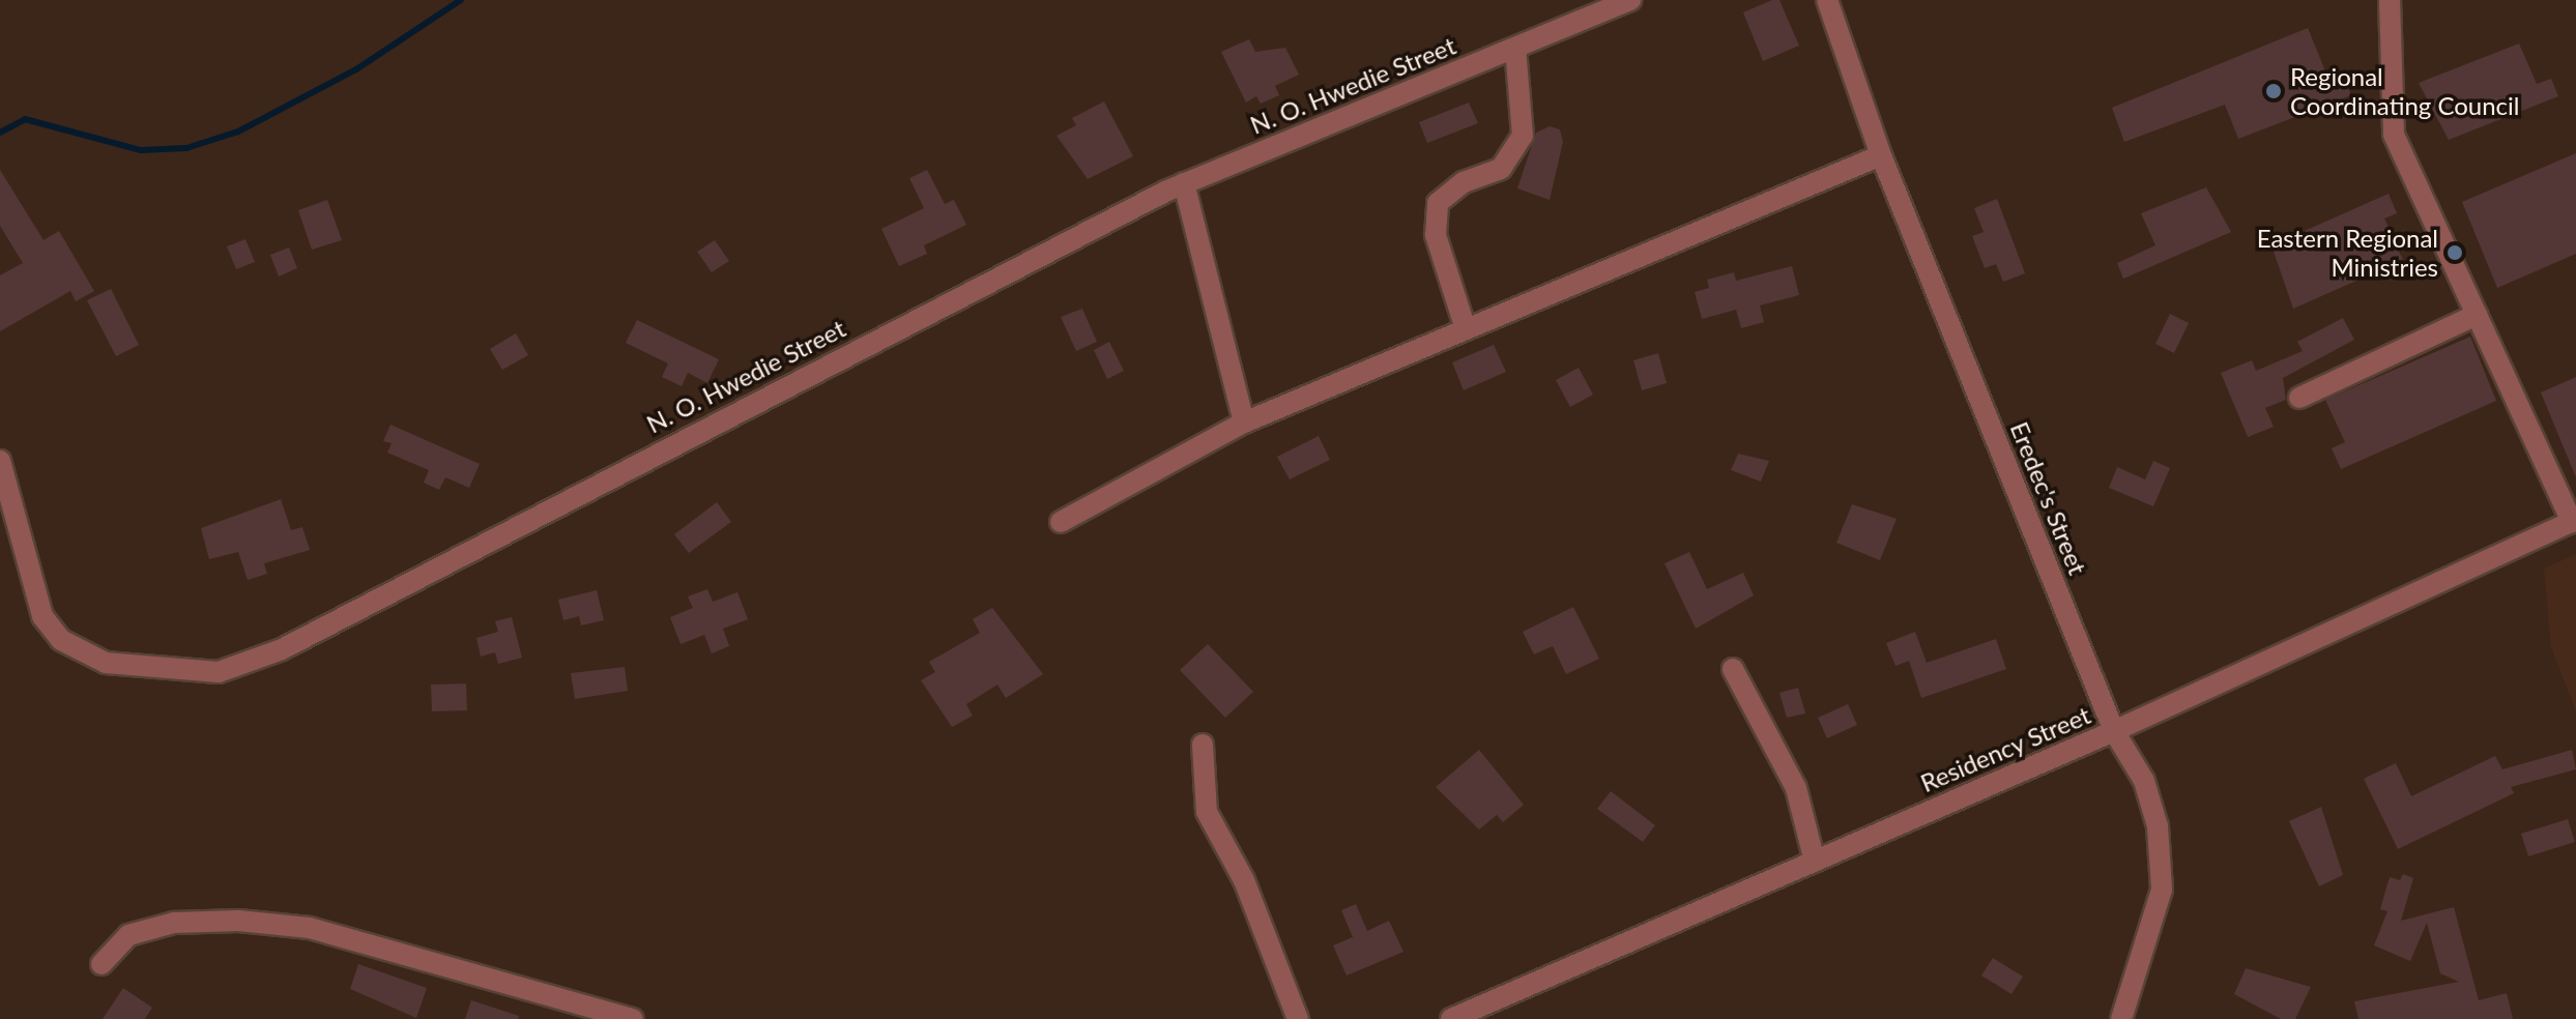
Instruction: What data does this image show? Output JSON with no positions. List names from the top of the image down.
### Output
{
  "streets": {
    "street": ["N. O. Hwedie Street", "Eredec's Street", "Residency Street"]
  },
  "crossings": [
    ["Eredec's Street", "Residency Street"]
  ],
  "places": ["Regional Coordinating Council", "Eastern Regional Ministries"]
}
